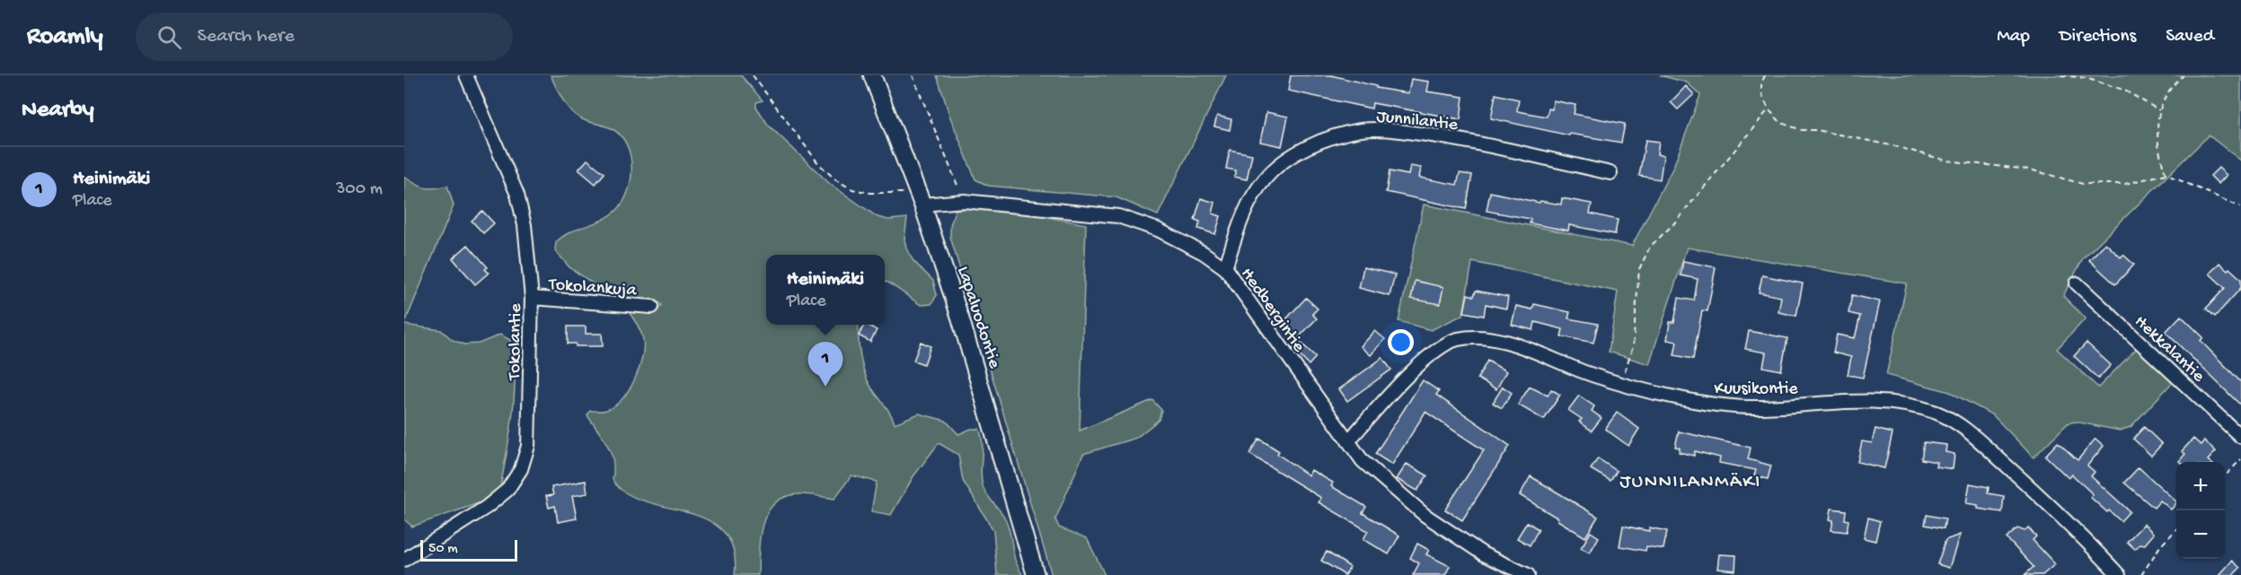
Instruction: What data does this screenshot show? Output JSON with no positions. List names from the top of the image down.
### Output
{
  "streets": {
    "main road": ["Lapaluodontie"],
    "street": [
      "Junnilantie",
      "Tokolankuja",
      "Hedbergintie",
      "Tokolantie",
      "Hekkalantie",
      "Kuusikontie"
    ]
  },
  "crossings": [
    ["Junnilantie", "Hedbergintie"],
    ["Tokolankuja", "Tokolantie"],
    ["Hedbergintie", "Lapaluodontie"],
    ["Hedbergintie", "Kuusikontie"]
  ],
  "districts": ["JUNNILANMÄKI"],
  "scale_bar": "50 m",
  "page": {
    "header": "Roamly",
    "search": "Search here",
    "nav": ["Map", "Directions", "Saved"],
    "heading": "Nearby",
    "list": [
      {
        "mark": "1",
        "name": "Heinimäki",
        "note": "Place",
        "value": "300 m"
      }
    ],
    "popup": ["Heinimäki", "Place"],
    "pins": "1",
    "map_buttons": ["+", "−"],
    "scale": "50 m"
  }
}
